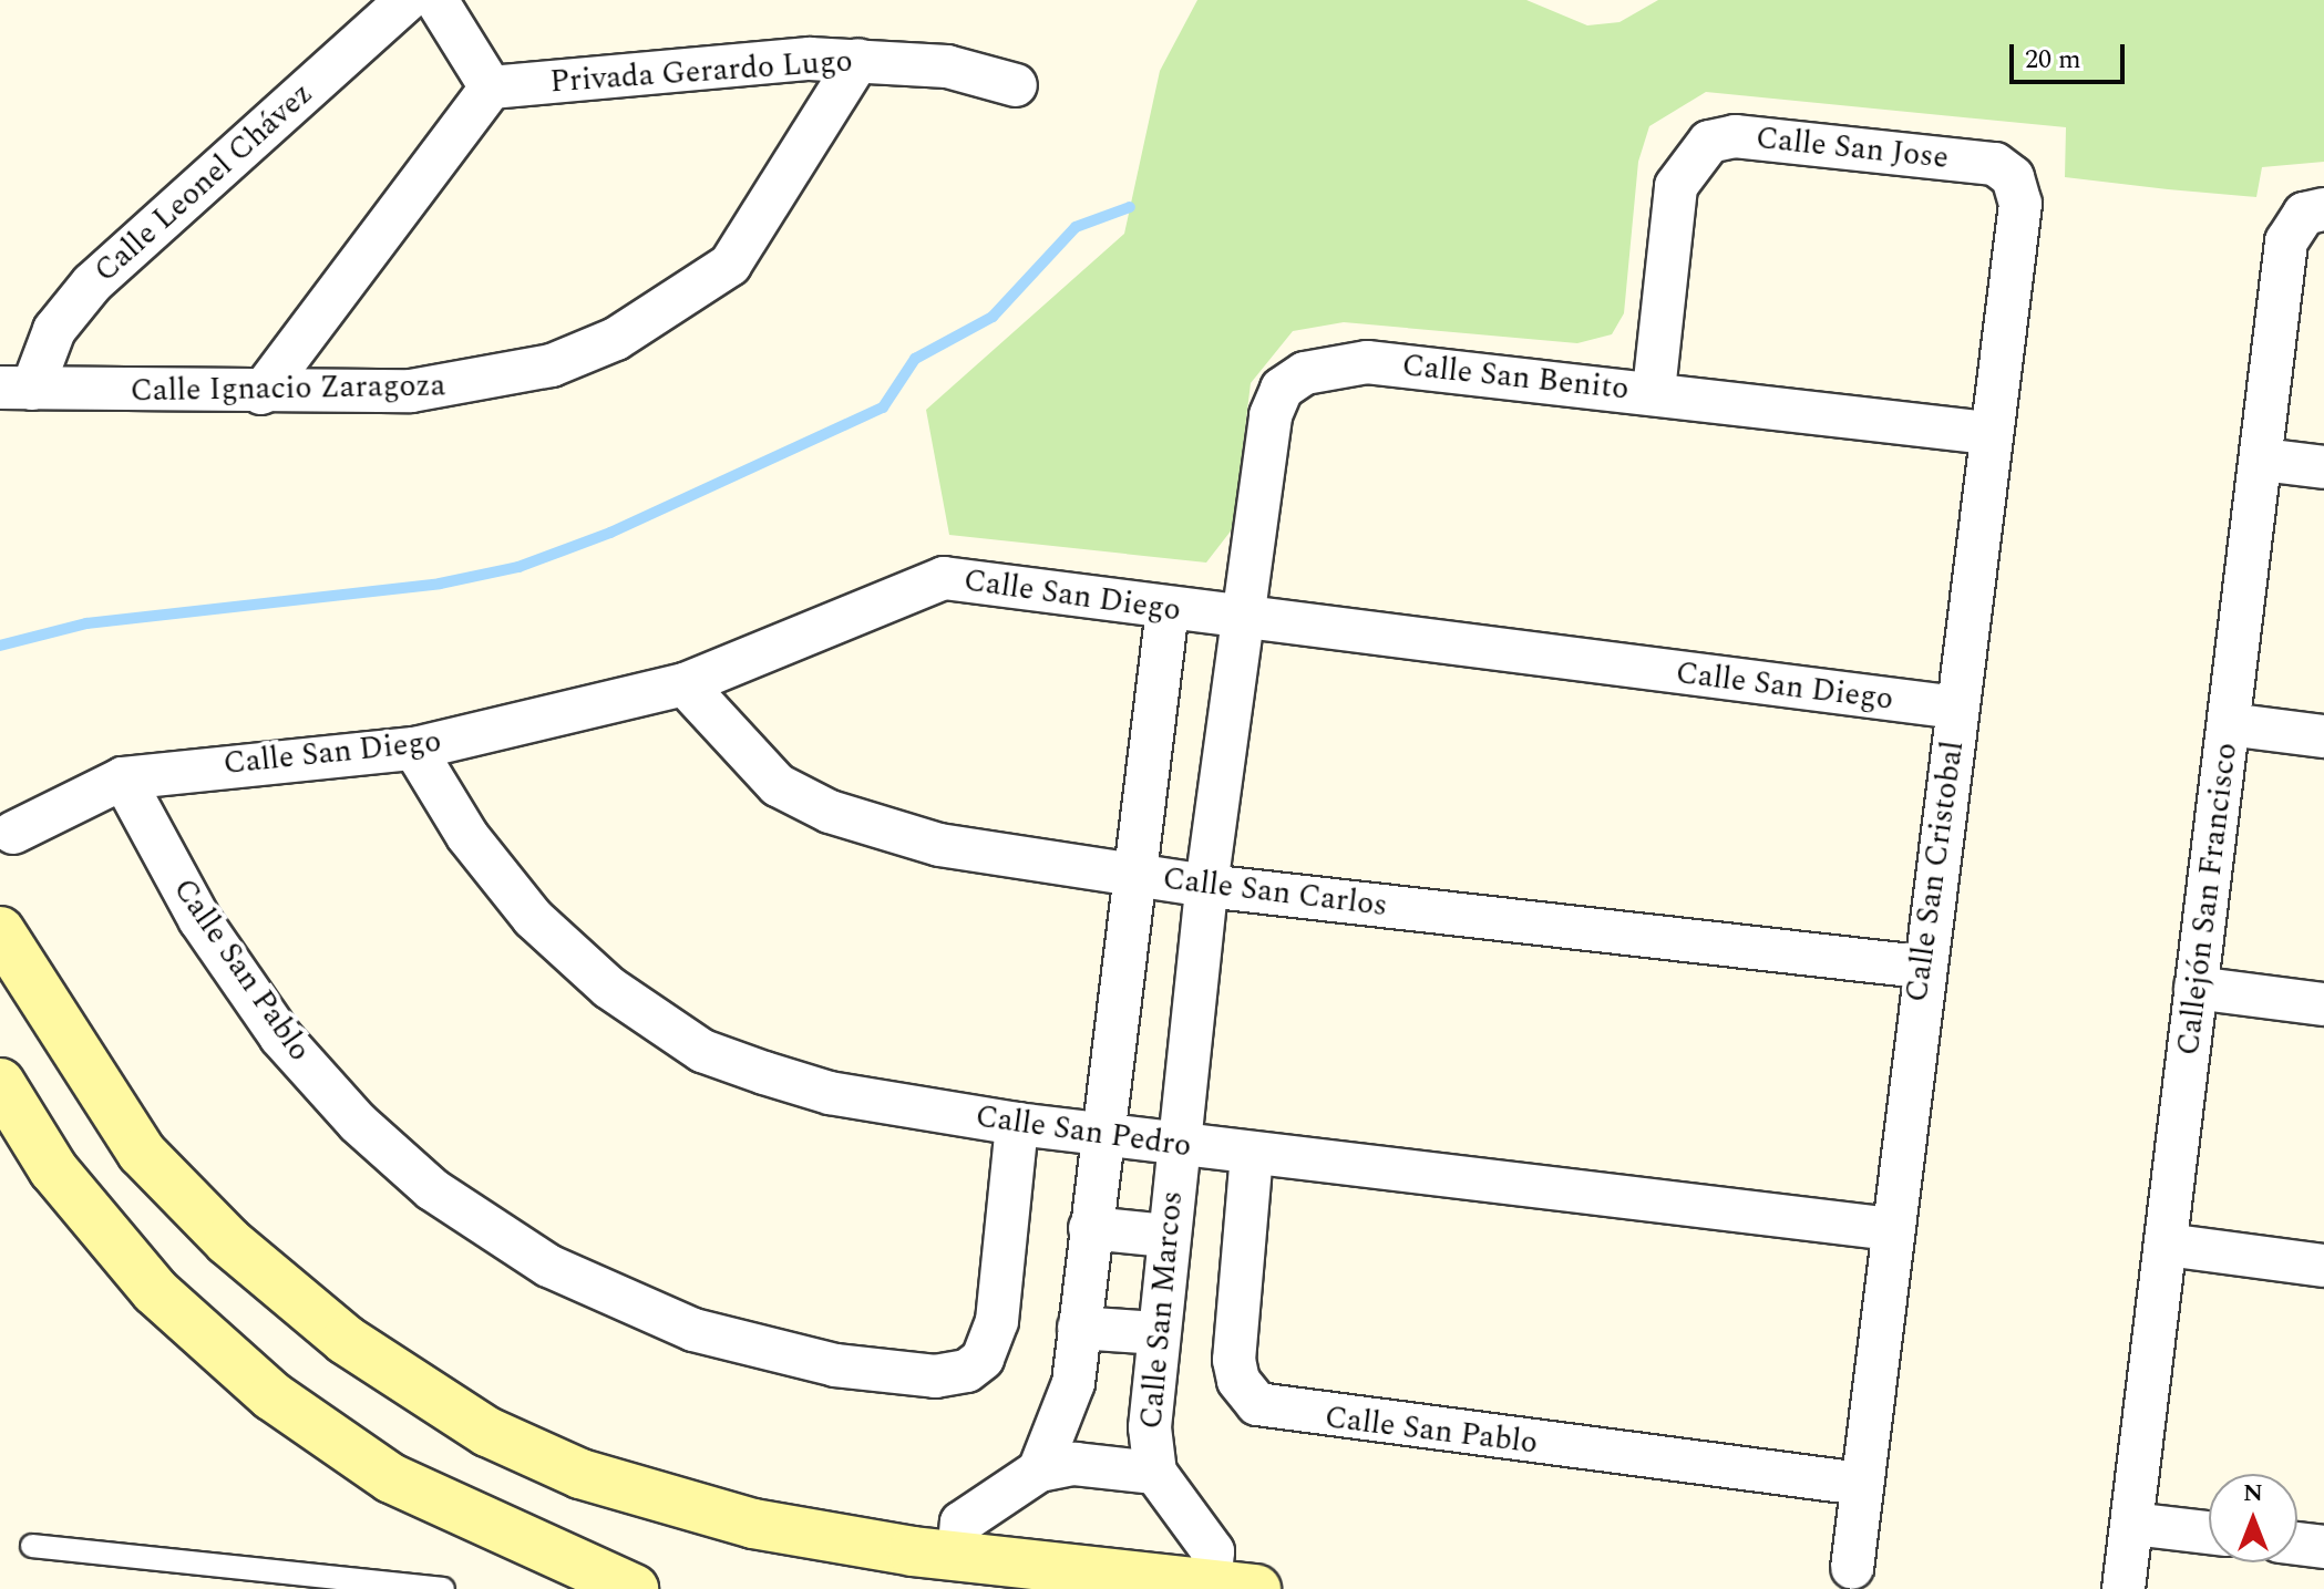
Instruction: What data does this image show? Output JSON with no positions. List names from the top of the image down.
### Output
{
  "streets": {
    "street": [
      "Privada Gerardo Lugo",
      "Calle San Jose",
      "Calle Leonel Chávez",
      "Calle San Benito",
      "Calle Ignacio Zaragoza",
      "Calle San Diego",
      "Calle San Cristobal",
      "Calle San Carlos",
      "Callejón San Francisco",
      "Calle San Pablo",
      "Calle San Pedro",
      "Calle San Marcos"
    ]
  },
  "crossings": [
    ["Privada Gerardo Lugo", "Calle Ignacio Zaragoza"],
    ["Calle San Jose", "Calle San Benito"],
    ["Calle San Jose", "Calle San Cristobal"],
    ["Calle Leonel Chávez", "Calle Ignacio Zaragoza"],
    ["Calle San Benito", "Calle San Diego"],
    ["Calle San Benito", "Calle San Cristobal"],
    ["Calle San Benito", "Calle San Marcos"],
    ["Calle San Diego", "Calle San Cristobal"],
    ["Calle San Diego", "Calle San Carlos"],
    ["Calle San Diego", "Calle San Pablo"],
    ["Calle San Diego", "Calle San Pedro"],
    ["Calle San Diego", "Calle San Marcos"],
    ["Calle San Cristobal", "Calle San Carlos"],
    ["Calle San Cristobal", "Calle San Pablo"],
    ["Calle San Cristobal", "Calle San Pedro"],
    ["Calle San Carlos", "Calle San Marcos"],
    ["Calle San Pablo", "Calle San Pedro"],
    ["Calle San Pedro", "Calle San Marcos"]
  ],
  "scale_bar": "20 m",
  "north": "top"
}
